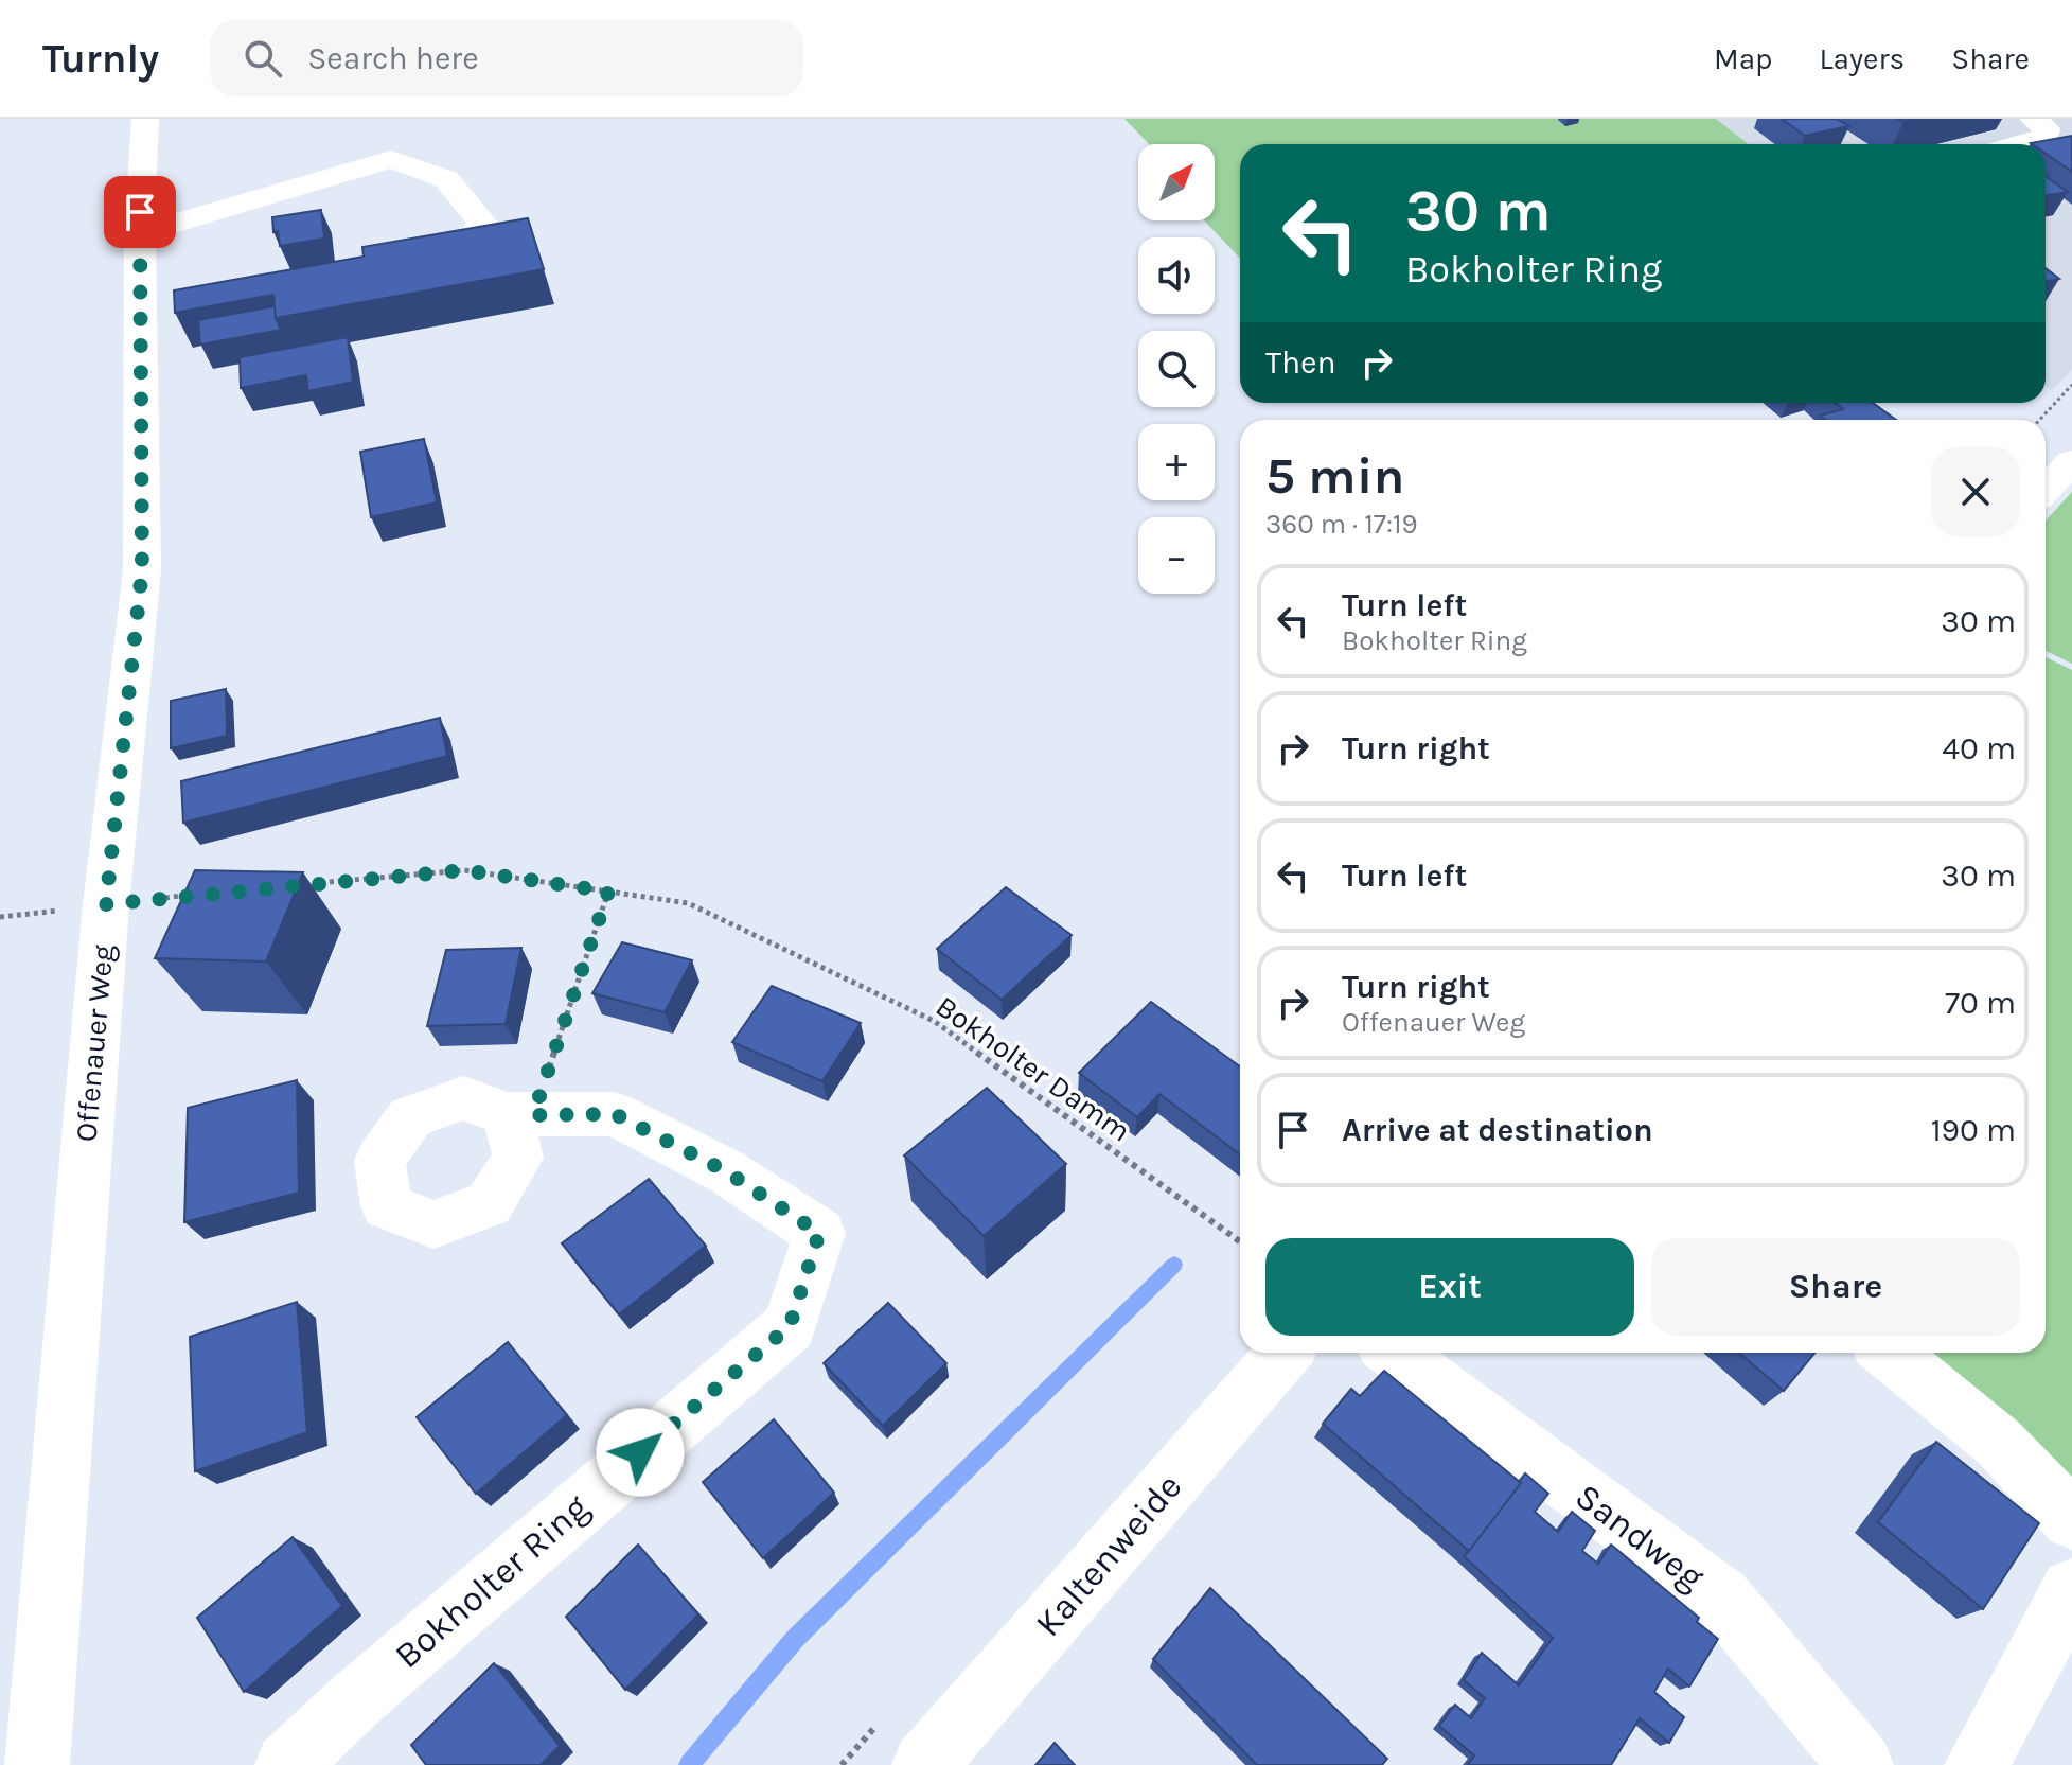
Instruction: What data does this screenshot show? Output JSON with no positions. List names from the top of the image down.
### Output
{
  "streets": {
    "street": [
      "Offenauer Weg",
      "Sandweg",
      "Kaltenweide",
      "Bokholter Ring"
    ],
    "path": ["Bokholter Damm"]
  },
  "north": "top right",
  "page": {
    "header": "Turnly",
    "search": "Search here",
    "nav": ["Map", "Layers", "Share"],
    "map_buttons": ["+", "−"],
    "turn": ["30 m", "Bokholter Ring"],
    "then": "Then",
    "heading": ["5 min", "360 m · 17:19"],
    "list": [
      {
        "name": "Turn left",
        "note": "Bokholter Ring",
        "value": "30 m"
      },
      {
        "name": "Turn right",
        "value": "40 m"
      },
      {
        "name": "Turn left",
        "value": "30 m"
      },
      {
        "name": "Turn right",
        "note": "Offenauer Weg",
        "value": "70 m"
      },
      {
        "name": "Arrive at destination",
        "value": "190 m"
      }
    ],
    "buttons": ["Exit", "Share"]
  }
}
